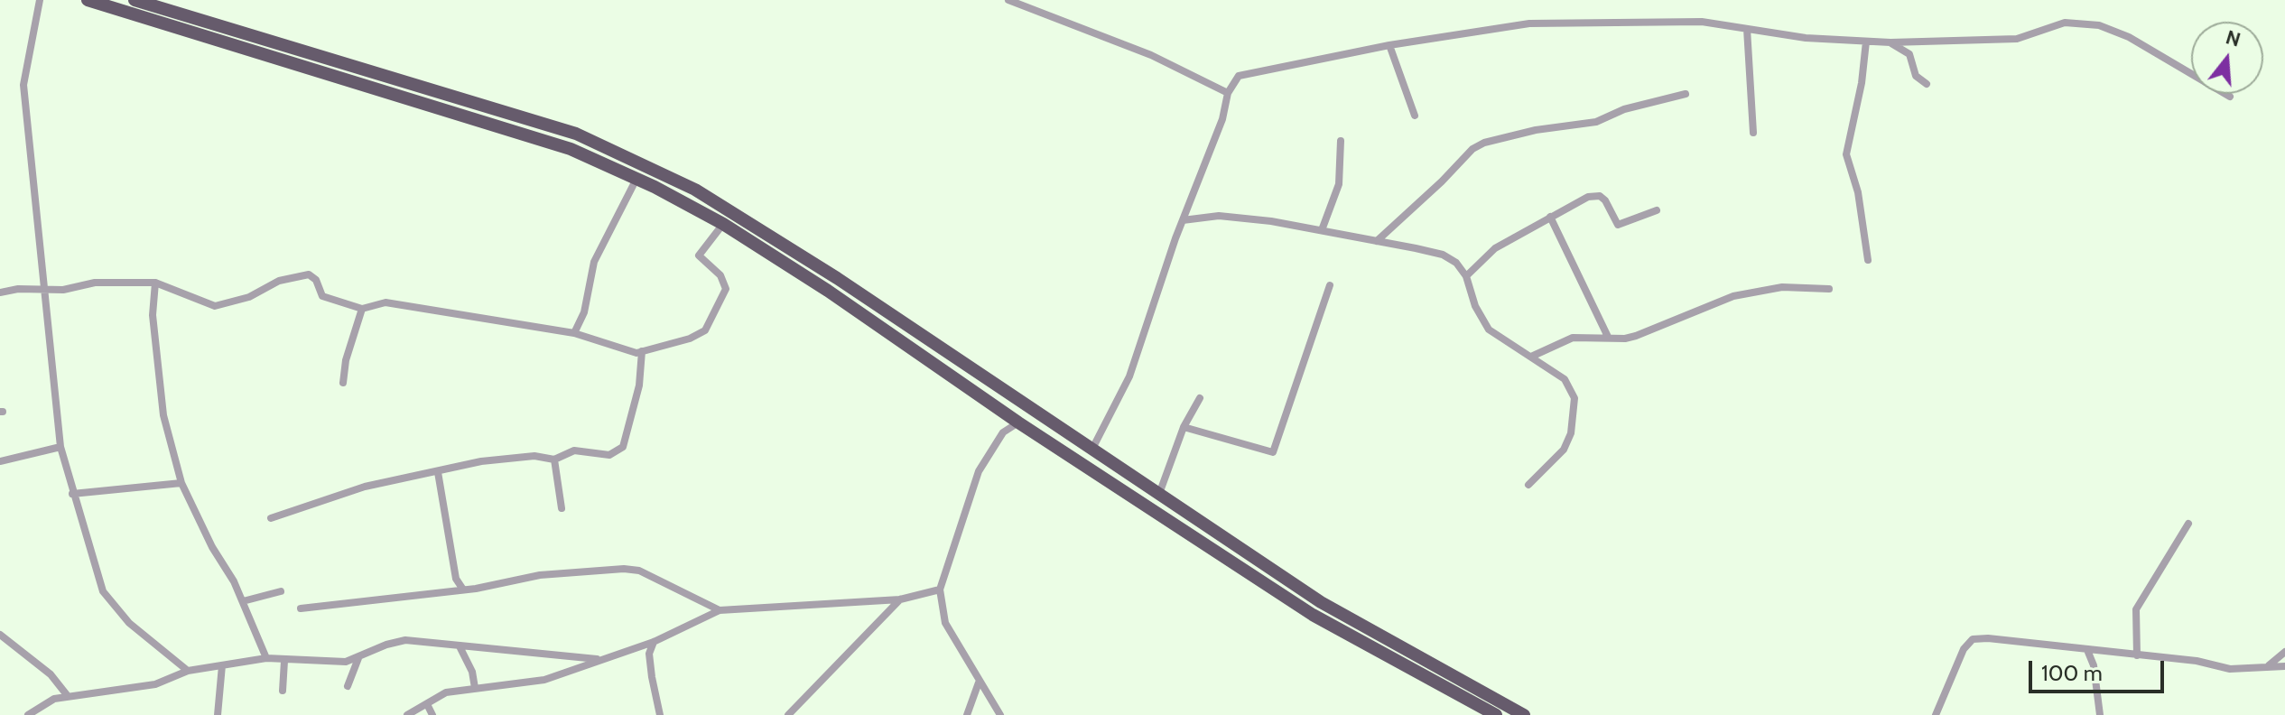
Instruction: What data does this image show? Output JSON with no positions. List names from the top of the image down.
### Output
{
  "scale_bar": "100 m",
  "north": "top"
}
